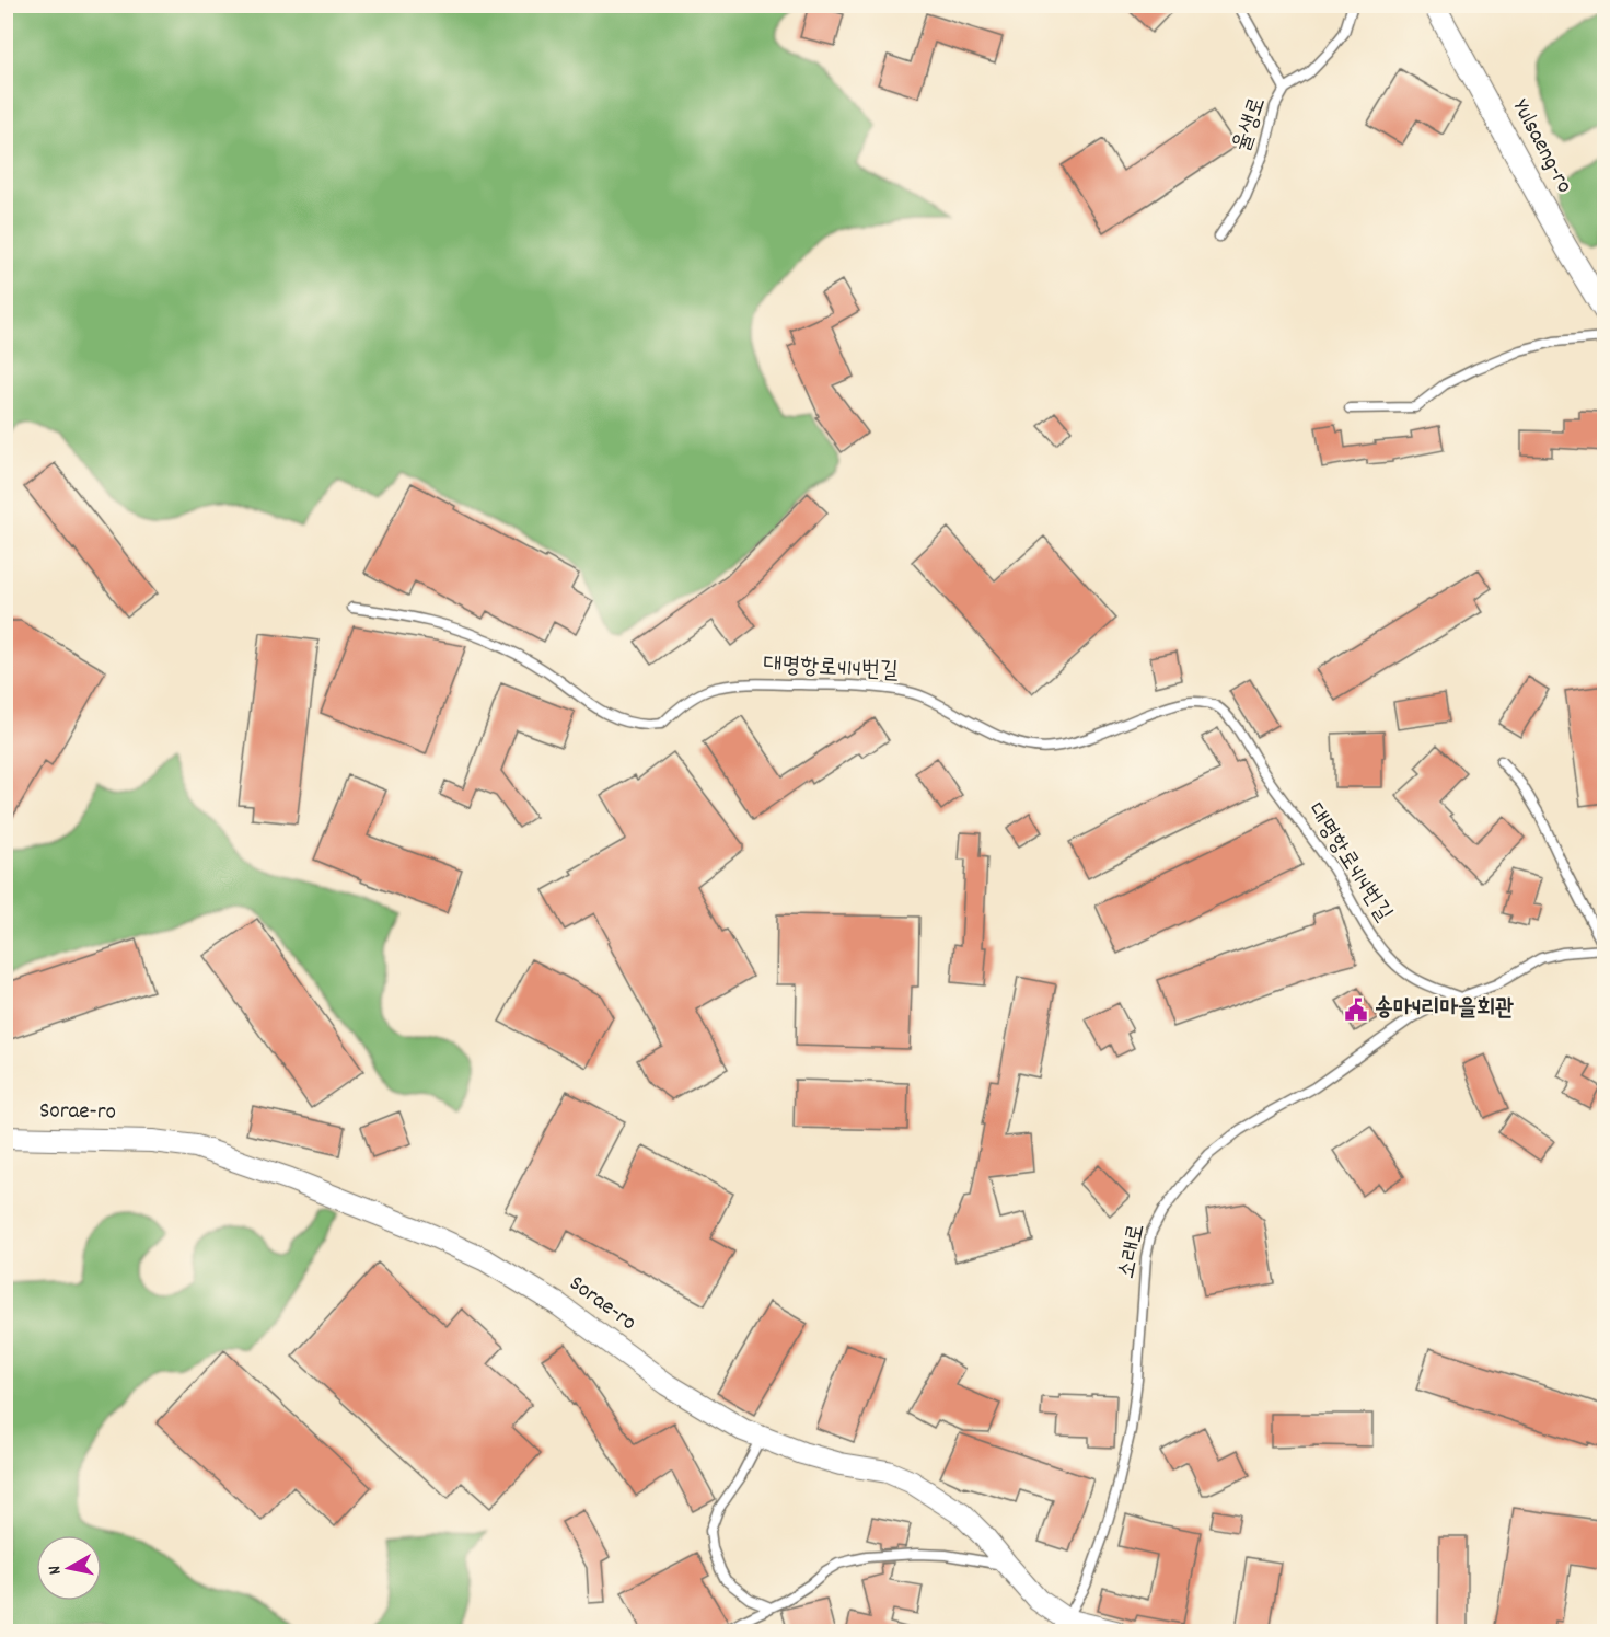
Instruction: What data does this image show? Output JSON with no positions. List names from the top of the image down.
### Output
{
  "streets": {
    "street": ["Yulsaeng-ro", "Sorae-ro"],
    "lane": ["율생로", "대명항로414번길", "소래로"]
  },
  "crossings": [
    ["대명항로414번길", "소래로"],
    ["Sorae-ro", "소래로"]
  ],
  "places": {
    "public building": ["송마4리마을회관"]
  },
  "north": "left"
}
